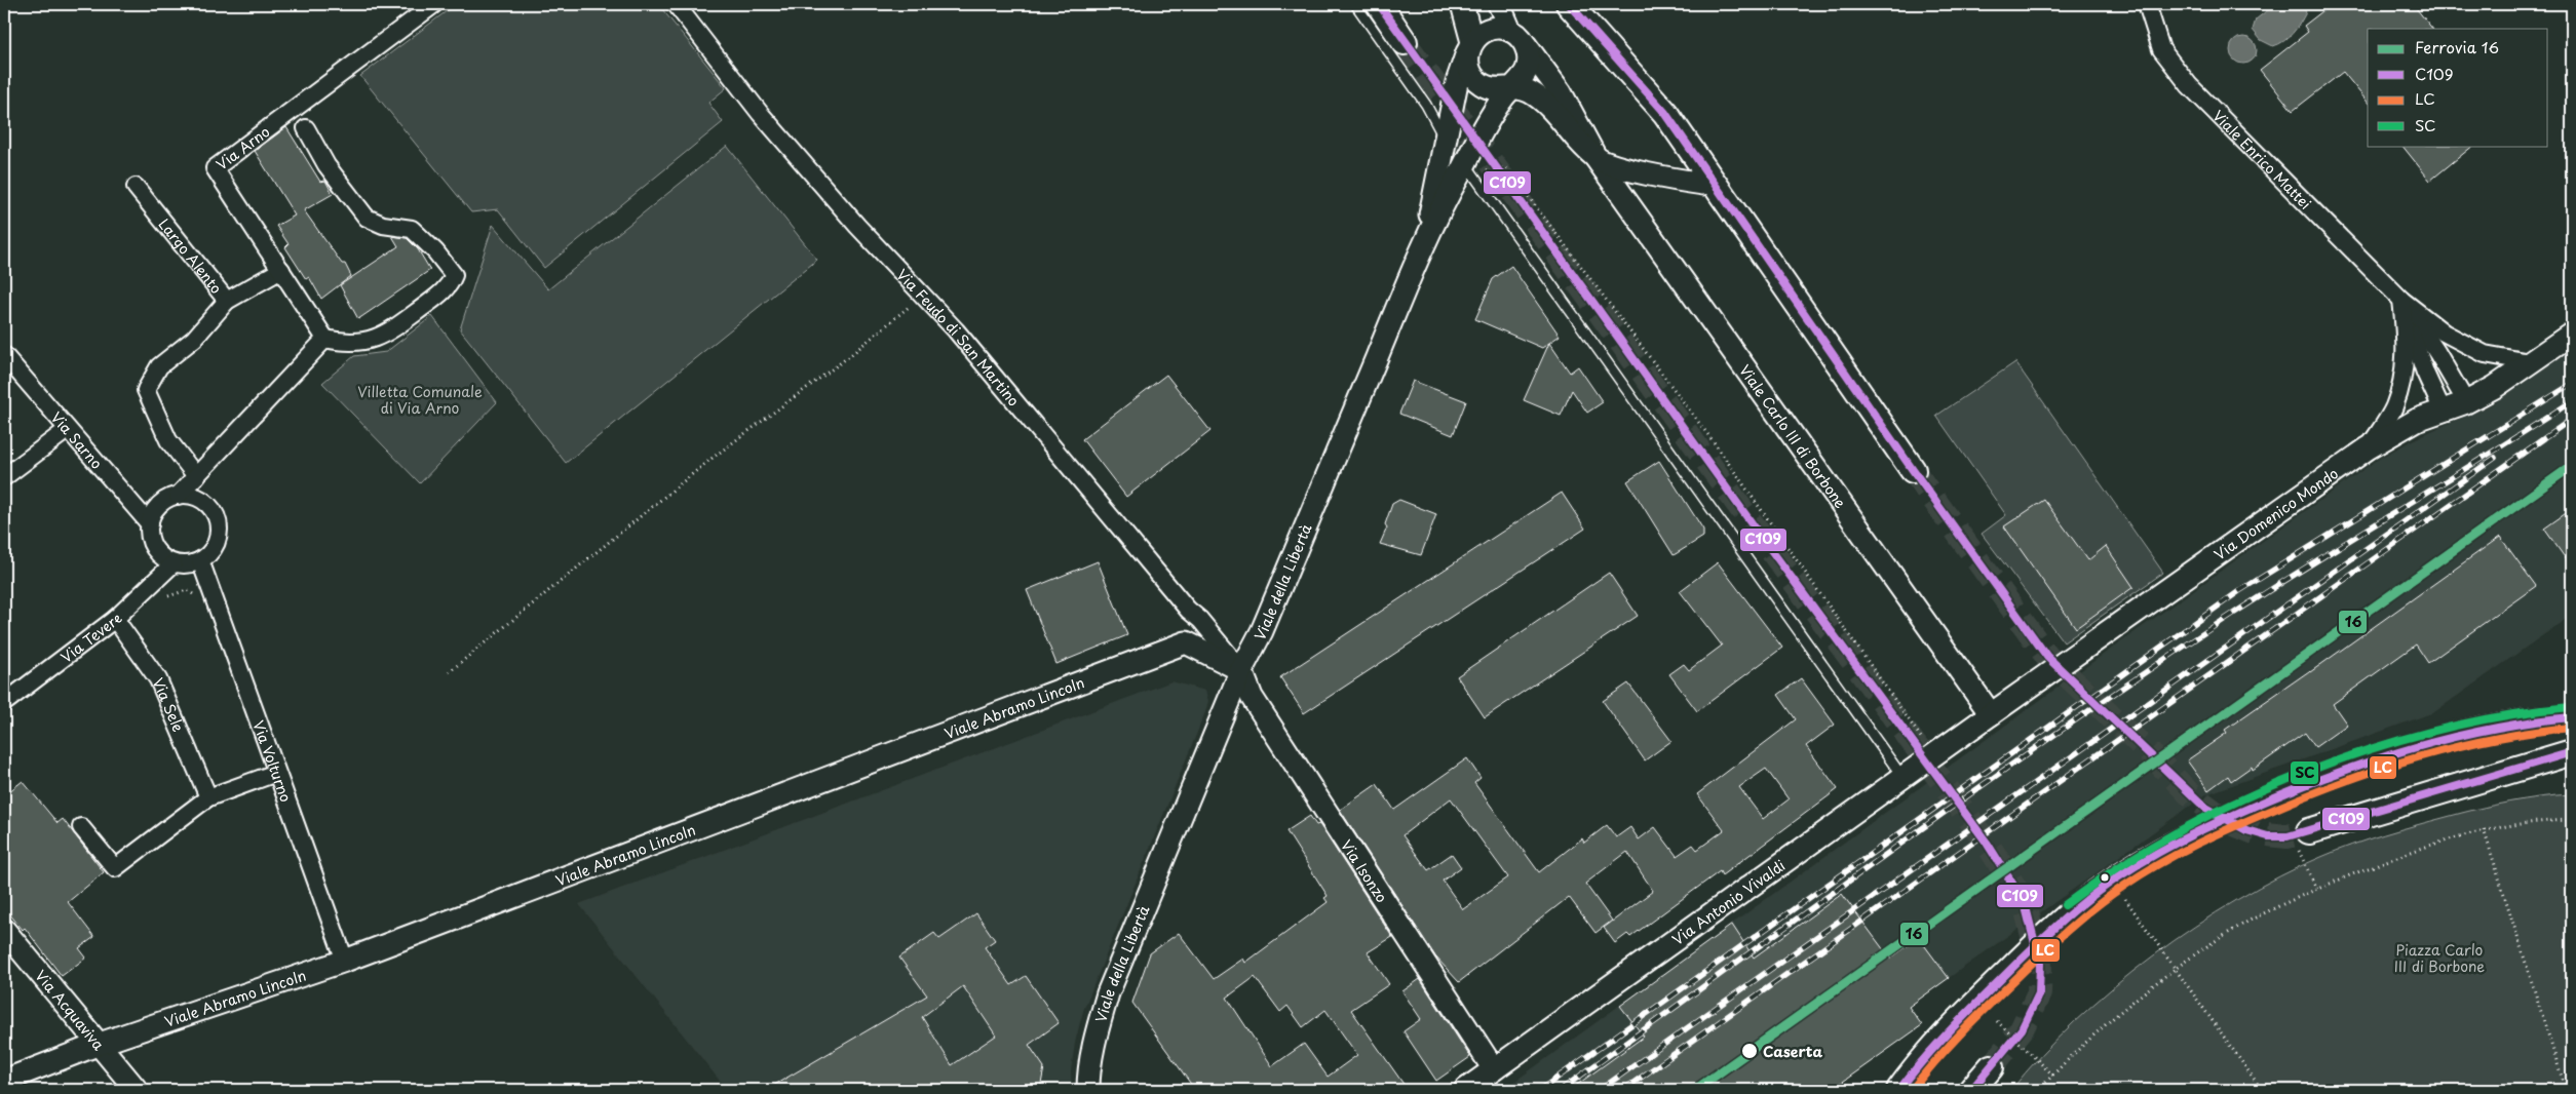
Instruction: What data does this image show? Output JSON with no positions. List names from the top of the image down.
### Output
{
  "streets": {
    "street": [
      "Via Arno",
      "Viale Enrico Mattei",
      "Largo Alento",
      "Via Feudo di San Martino",
      "Viale Carlo III di Borbone",
      "Via Sarno",
      "Via Domenico Mondo",
      "Viale della Libertà",
      "Via Tevere",
      "Via Sele",
      "Viale Abramo Lincoln",
      "Via Volturno",
      "Via Isonzo",
      "Via Antonio Vivaldi",
      "Via Acquaviva"
    ]
  },
  "crossings": [
    ["Via Arno", "Largo Alento"],
    ["Viale Enrico Mattei", "Via Domenico Mondo"],
    ["Via Feudo di San Martino", "Viale della Libertà"],
    ["Via Feudo di San Martino", "Viale Abramo Lincoln"],
    ["Via Feudo di San Martino", "Via Isonzo"],
    ["Viale Carlo III di Borbone", "Via Domenico Mondo"],
    ["Viale Carlo III di Borbone", "Viale della Libertà"],
    ["Viale Carlo III di Borbone", "Via Antonio Vivaldi"],
    ["Via Sarno", "Via Tevere"],
    ["Via Sarno", "Via Volturno"],
    ["Via Domenico Mondo", "Via Antonio Vivaldi"],
    ["Viale della Libertà", "Viale Abramo Lincoln"],
    ["Viale della Libertà", "Via Isonzo"],
    ["Via Tevere", "Via Sele"],
    ["Via Tevere", "Via Volturno"],
    ["Viale Abramo Lincoln", "Via Volturno"],
    ["Viale Abramo Lincoln", "Via Isonzo"],
    ["Viale Abramo Lincoln", "Via Acquaviva"],
    ["Via Isonzo", "Via Antonio Vivaldi"]
  ],
  "parks": ["Villetta Comunale di Via Arno", "Piazza Carlo III di Borbone"],
  "places": ["Caserta"],
  "lines": [
    "transit line C109",
    "rail line 16",
    "transit line SC",
    "transit line LC"
  ],
  "legend": [
    "Ferrovia 16",
    "C109",
    "LC",
    "SC"
  ]
}
